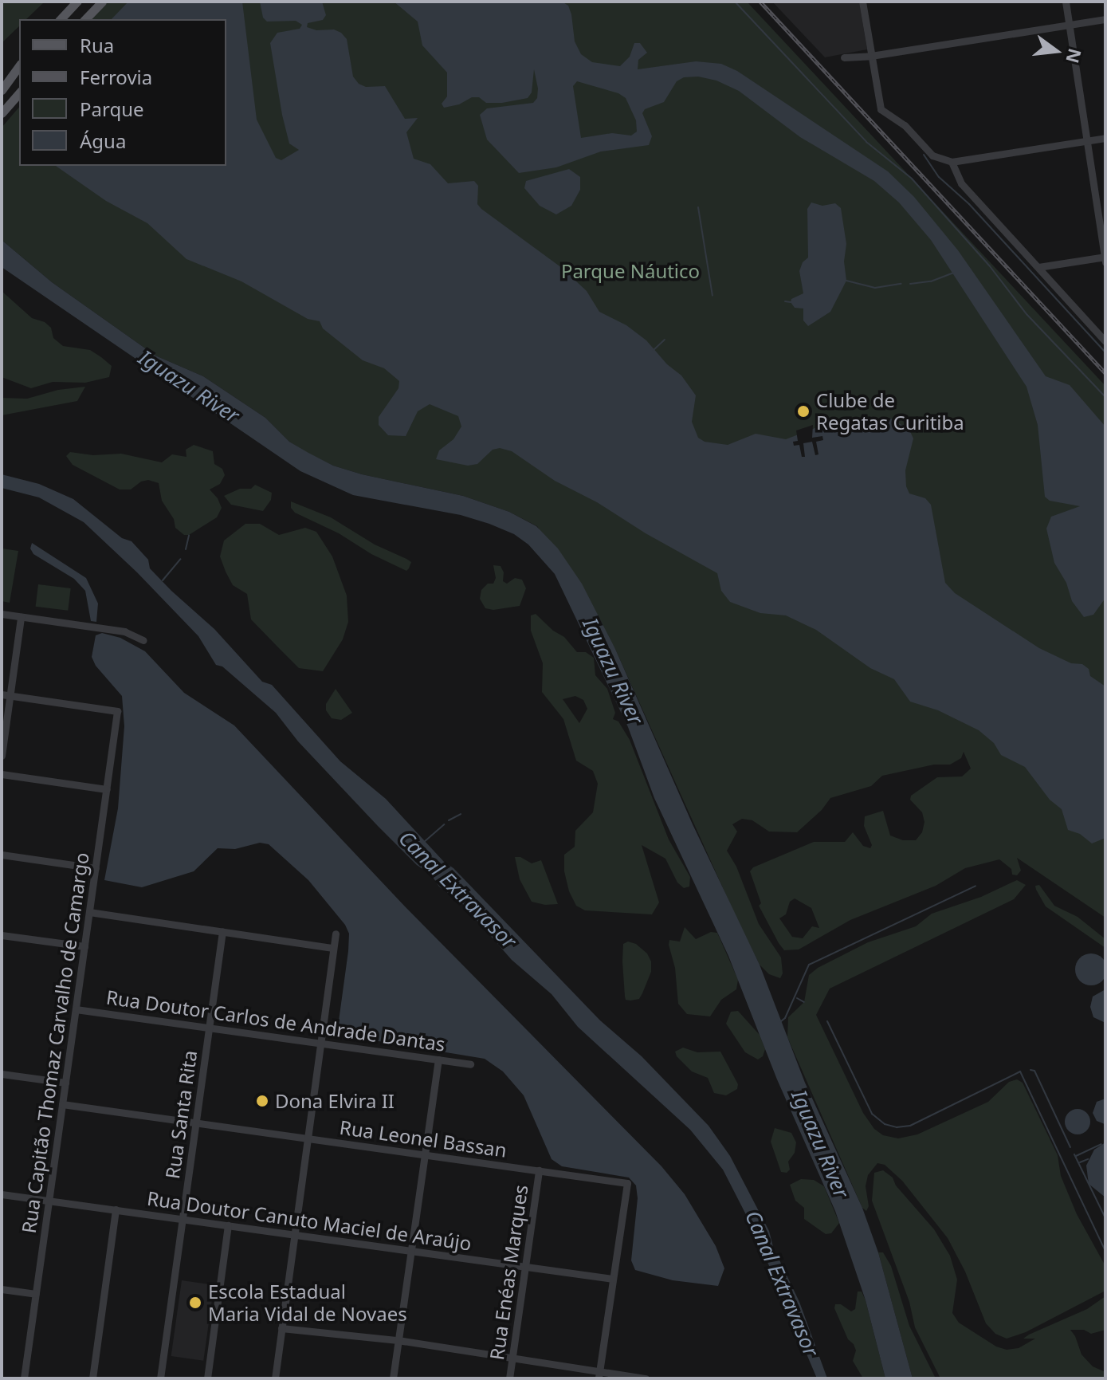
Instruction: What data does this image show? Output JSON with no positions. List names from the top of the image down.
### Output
{
  "streets": {
    "street": [
      "Rua Doutor Carlos de Andrade Dantas",
      "Rua Capitão Thomaz Carvalho de Camargo",
      "Rua Santa Rita",
      "Rua Leonel Bassan",
      "Rua Doutor Canuto Maciel de Araújo",
      "Rua Enéas Marques"
    ]
  },
  "crossings": [
    ["Rua Doutor Carlos de Andrade Dantas", "Rua Capitão Thomaz Carvalho de Camargo"],
    ["Rua Doutor Carlos de Andrade Dantas", "Rua Santa Rita"],
    ["Rua Capitão Thomaz Carvalho de Camargo", "Rua Leonel Bassan"],
    ["Rua Capitão Thomaz Carvalho de Camargo", "Rua Doutor Canuto Maciel de Araújo"],
    ["Rua Santa Rita", "Rua Leonel Bassan"],
    ["Rua Santa Rita", "Rua Doutor Canuto Maciel de Araújo"],
    ["Rua Leonel Bassan", "Rua Doutor Canuto Maciel de Araújo"],
    ["Rua Leonel Bassan", "Rua Enéas Marques"],
    ["Rua Doutor Canuto Maciel de Araújo", "Rua Enéas Marques"]
  ],
  "water": ["Iguazu River", "Canal Extravasor"],
  "parks": ["Parque Náutico"],
  "places": ["Clube de Regatas Curitiba", "Dona Elvira II", "Escola Estadual Maria Vidal de Novaes"],
  "legend": [
    "Rua",
    "Ferrovia",
    "Parque",
    "Água"
  ],
  "north": "right"
}
